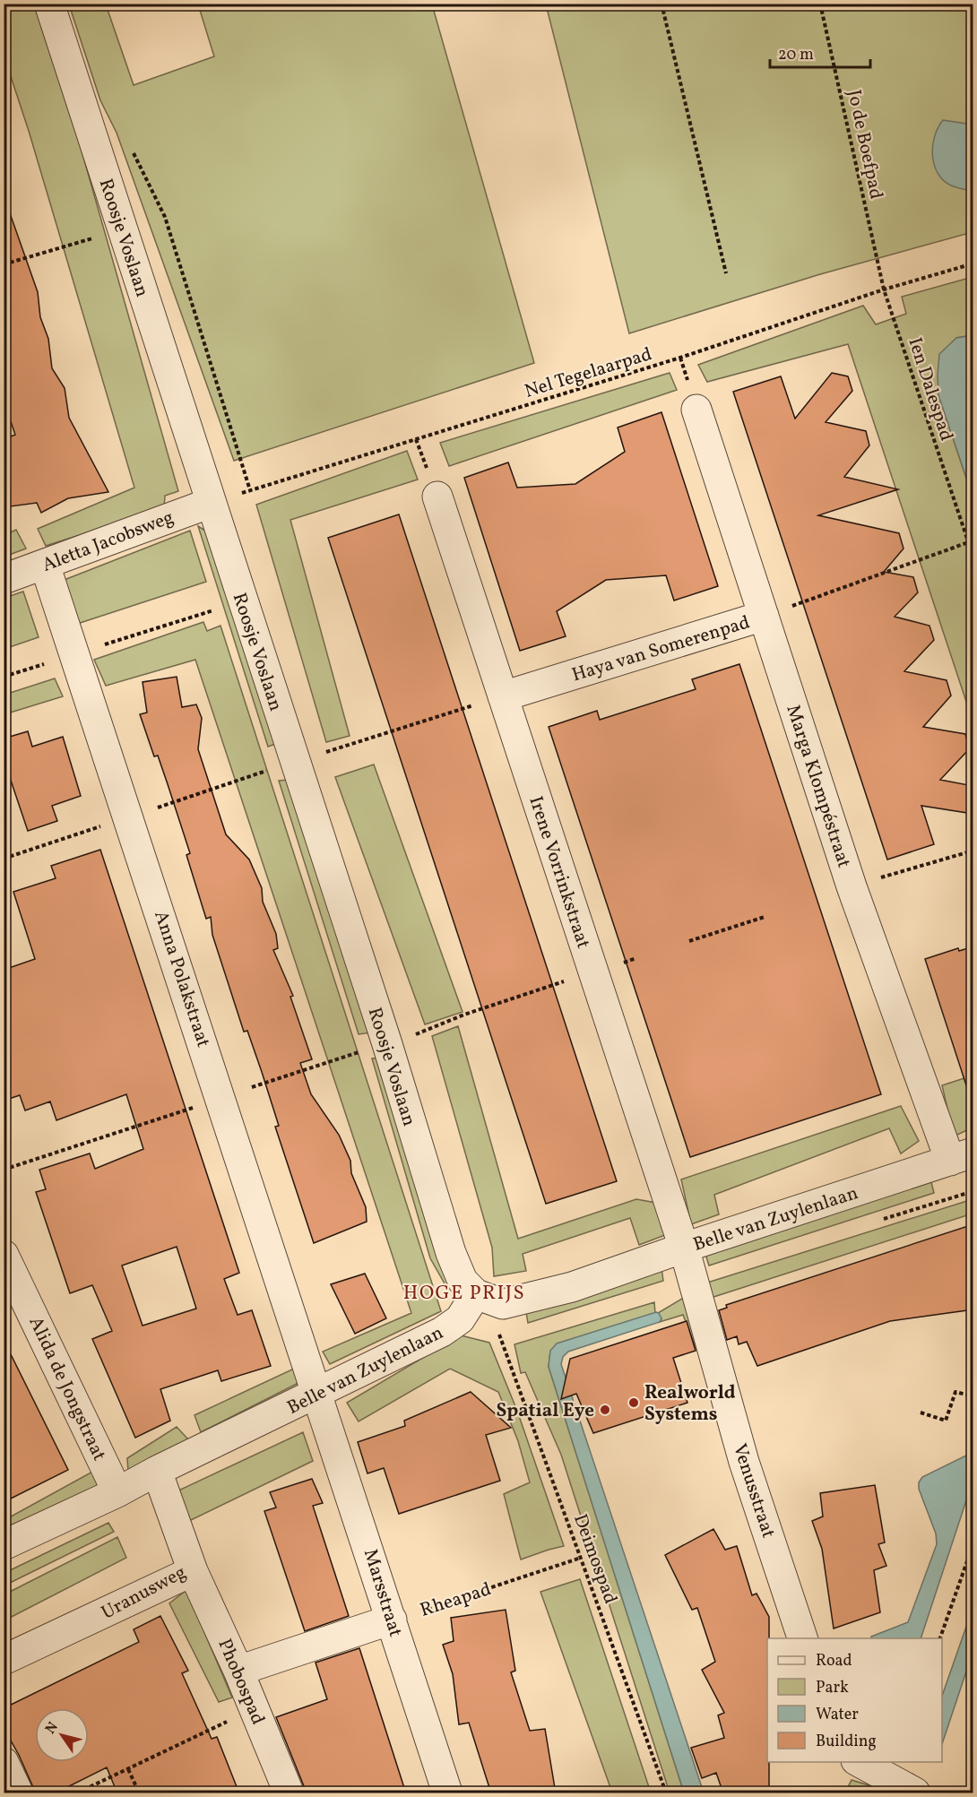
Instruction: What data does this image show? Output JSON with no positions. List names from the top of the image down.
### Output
{
  "streets": {
    "street": [
      "Roosje Voslaan",
      "Aletta Jacobsweg",
      "Haya van Somerenpad",
      "Marga Klompéstraat",
      "Irene Vorrinkstraat",
      "Anna Polakstraat",
      "Belle van Zuylenlaan",
      "Alida de Jongstraat",
      "Venusstraat",
      "Uranusweg",
      "Marsstraat",
      "Phobospad"
    ],
    "path": [
      "Jo de Boefpad",
      "Nel Tegelaarpad",
      "Ien Dalespad",
      "Deimospad",
      "Rheapad"
    ]
  },
  "crossings": [
    ["Jo de Boefpad", "Nel Tegelaarpad"],
    ["Jo de Boefpad", "Ien Dalespad"],
    ["Roosje Voslaan", "Nel Tegelaarpad"],
    ["Roosje Voslaan", "Aletta Jacobsweg"],
    ["Roosje Voslaan", "Belle van Zuylenlaan"],
    ["Nel Tegelaarpad", "Ien Dalespad"],
    ["Nel Tegelaarpad", "Aletta Jacobsweg"],
    ["Ien Dalespad", "Haya van Somerenpad"],
    ["Aletta Jacobsweg", "Anna Polakstraat"],
    ["Haya van Somerenpad", "Marga Klompéstraat"],
    ["Haya van Somerenpad", "Irene Vorrinkstraat"],
    ["Marga Klompéstraat", "Belle van Zuylenlaan"],
    ["Irene Vorrinkstraat", "Belle van Zuylenlaan"],
    ["Irene Vorrinkstraat", "Venusstraat"],
    ["Anna Polakstraat", "Belle van Zuylenlaan"],
    ["Anna Polakstraat", "Marsstraat"],
    ["Belle van Zuylenlaan", "Alida de Jongstraat"],
    ["Belle van Zuylenlaan", "Venusstraat"],
    ["Belle van Zuylenlaan", "Uranusweg"],
    ["Belle van Zuylenlaan", "Marsstraat"],
    ["Deimospad", "Rheapad"],
    ["Uranusweg", "Phobospad"],
    ["Marsstraat", "Rheapad"]
  ],
  "districts": ["HOGE PRIJS"],
  "places": ["Realworld Systems", "Spatial Eye"],
  "legend": [
    "Road",
    "Park",
    "Water",
    "Building"
  ],
  "scale_bar": "20 m",
  "north": "top left"
}
